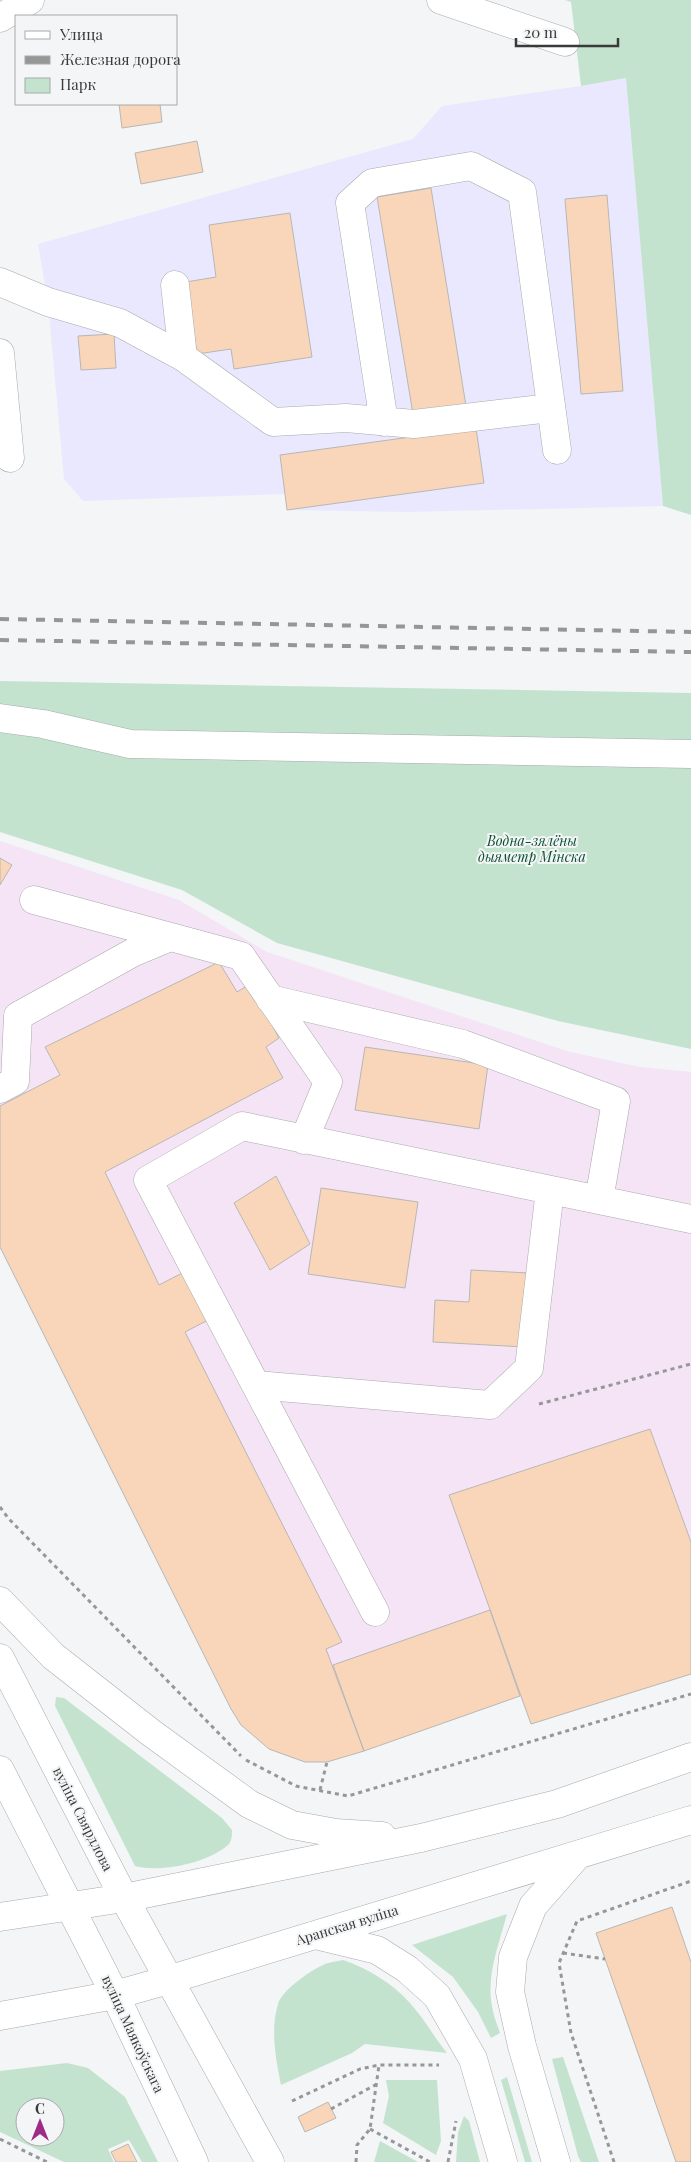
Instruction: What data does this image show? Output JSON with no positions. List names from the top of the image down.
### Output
{
  "streets": {
    "main road": ["вуліца Свярдлова", "Аранская вуліца", "вуліца Маякоўскага"]
  },
  "crossings": [
    ["вуліца Свярдлова", "Аранская вуліца"],
    ["Аранская вуліца", "вуліца Маякоўскага"]
  ],
  "parks": ["Водна-зялёны дыяметр Мінска"],
  "legend": ["Улица", "Железная дорога", "Парк"],
  "scale_bar": "20 m",
  "north": "top"
}
